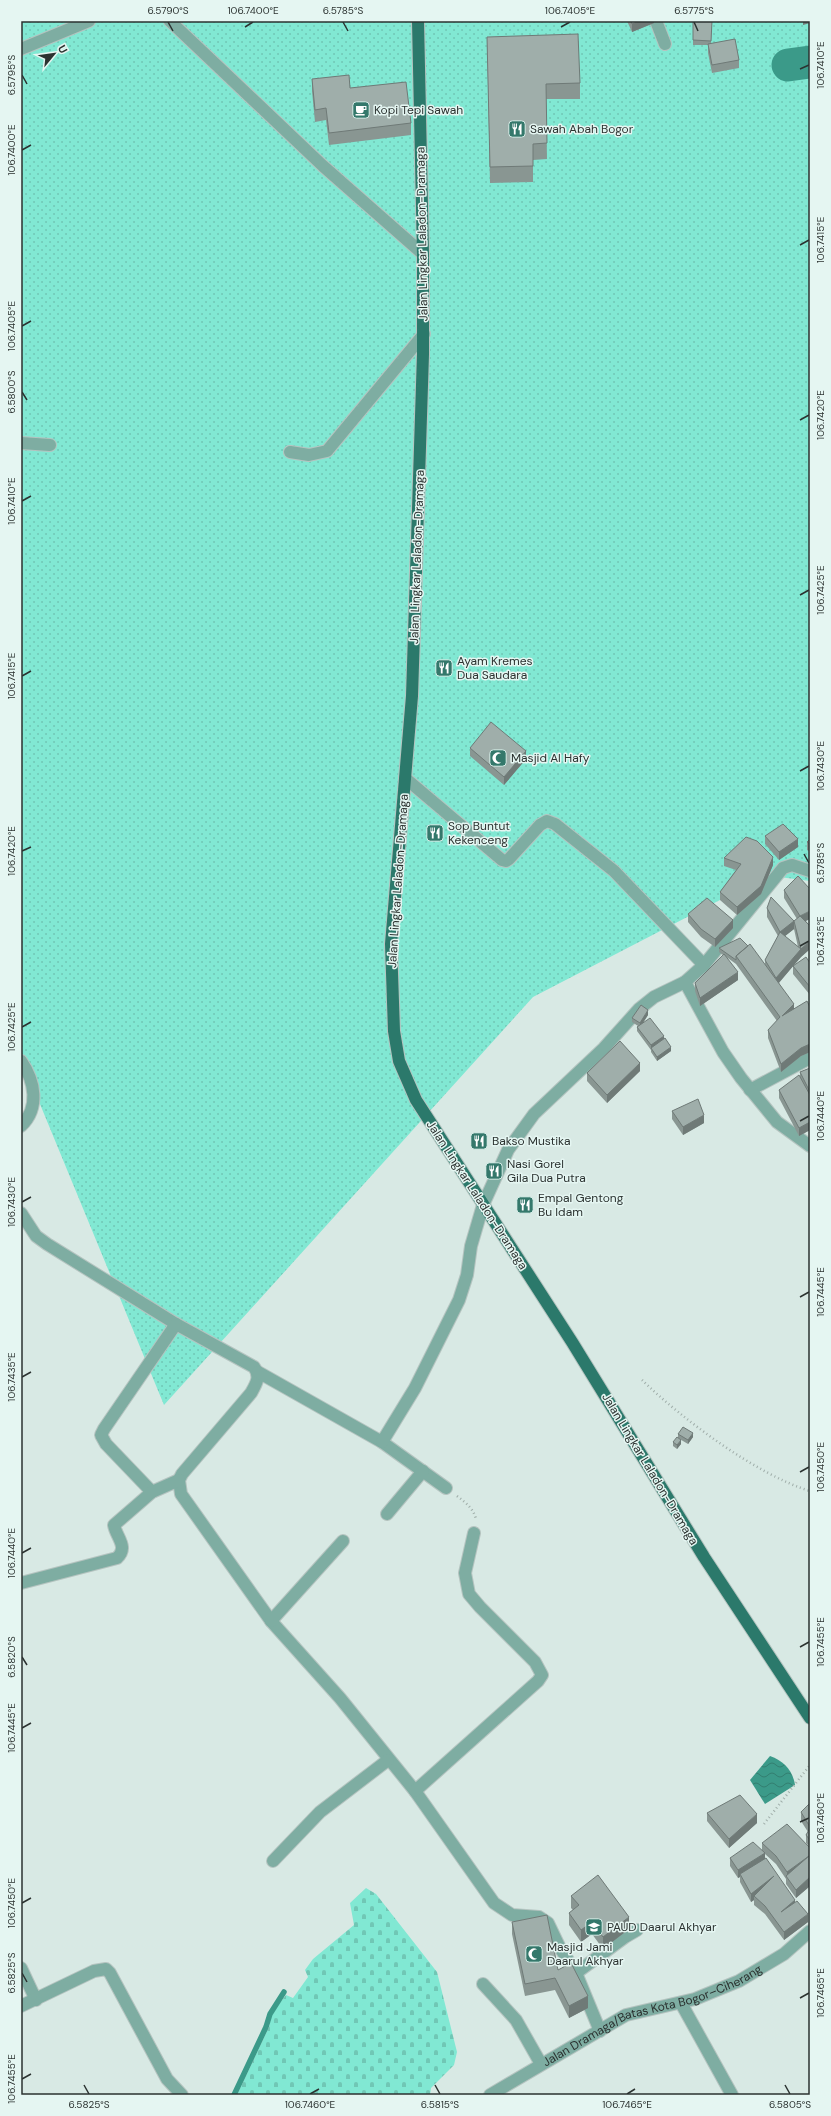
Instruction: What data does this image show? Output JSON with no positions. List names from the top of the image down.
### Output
{
  "streets": {
    "main road": ["Jalan Lingkar Laladon-Dramaga"],
    "street": ["Jalan Dramaga/Batas Kota Bogor–Ciherang"]
  },
  "places": {
    "cafe": ["Kopi Tepi Sawah"],
    "restaurant": [
      "Sawah Abah Bogor",
      "Ayam Kremes Dua Saudara",
      "Sop Buntut Kekenceng",
      "Bakso Mustika",
      "Nasi Gorel Gila Dua Putra",
      "Empal Gentong Bu Idam"
    ],
    "mosque": ["Masjid Al Hafy", "Masjid Jami Daarul Akhyar"],
    "school or university": ["PAUD Daarul Akhyar"]
  },
  "north": "top right",
  "coordinates": [
    "6.5790°S",
    "106.7400°E",
    "6.5785°S",
    "106.7405°E",
    "6.5775°S",
    "106.7410°E",
    "6.5795°S",
    "106.7415°E",
    "6.5800°S",
    "106.7420°E",
    "106.7425°E",
    "106.7430°E",
    "106.7435°E",
    "106.7440°E",
    "106.7445°E",
    "106.7450°E",
    "106.7455°E",
    "6.5820°S",
    "106.7460°E",
    "6.5825°S",
    "106.7465°E",
    "6.5815°S",
    "6.5805°S"
  ]
}
